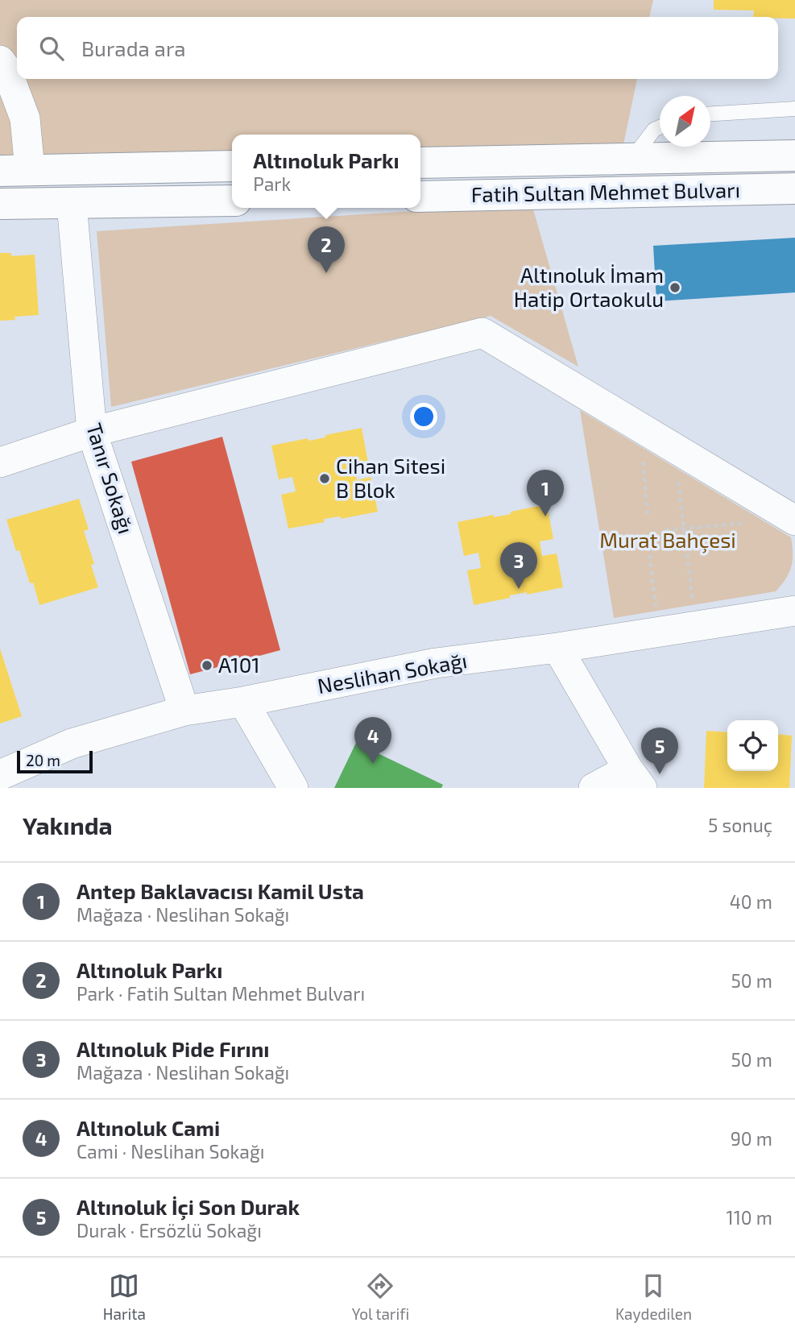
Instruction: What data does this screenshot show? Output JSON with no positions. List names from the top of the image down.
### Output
{
  "streets": {
    "main road": ["Fatih Sultan Mehmet Bulvarı"],
    "street": ["Tanır Sokağı", "Neslihan Sokağı"]
  },
  "crossings": [
    ["Tanır Sokağı", "Neslihan Sokağı"]
  ],
  "parks": ["Murat Bahçesi"],
  "places": ["Altınoluk İmam Hatip Ortaokulu", "Cihan Sitesi B Blok", "A101"],
  "scale_bar": "20 m",
  "north": "top right",
  "page": {
    "search": "Burada ara",
    "popup": ["Altınoluk Parkı", "Park"],
    "pins": [
      "2",
      "1",
      "3",
      "4",
      "5"
    ],
    "scale": "20 m",
    "heading": ["Yakında", "5 sonuç"],
    "list": [
      {
        "mark": "1",
        "name": "Antep Baklavacısı Kamil Usta",
        "note": "Mağaza · Neslihan Sokağı",
        "value": "40 m"
      },
      {
        "mark": "2",
        "name": "Altınoluk Parkı",
        "note": "Park · Fatih Sultan Mehmet Bulvarı",
        "value": "50 m"
      },
      {
        "mark": "3",
        "name": "Altınoluk Pide Fırını",
        "note": "Mağaza · Neslihan Sokağı",
        "value": "50 m"
      },
      {
        "mark": "4",
        "name": "Altınoluk Cami",
        "note": "Cami · Neslihan Sokağı",
        "value": "90 m"
      },
      {
        "mark": "5",
        "name": "Altınoluk İçi Son Durak",
        "note": "Durak · Ersözlü Sokağı",
        "value": "110 m"
      }
    ],
    "nav": ["Harita", "Yol tarifi", "Kaydedilen"]
  }
}
